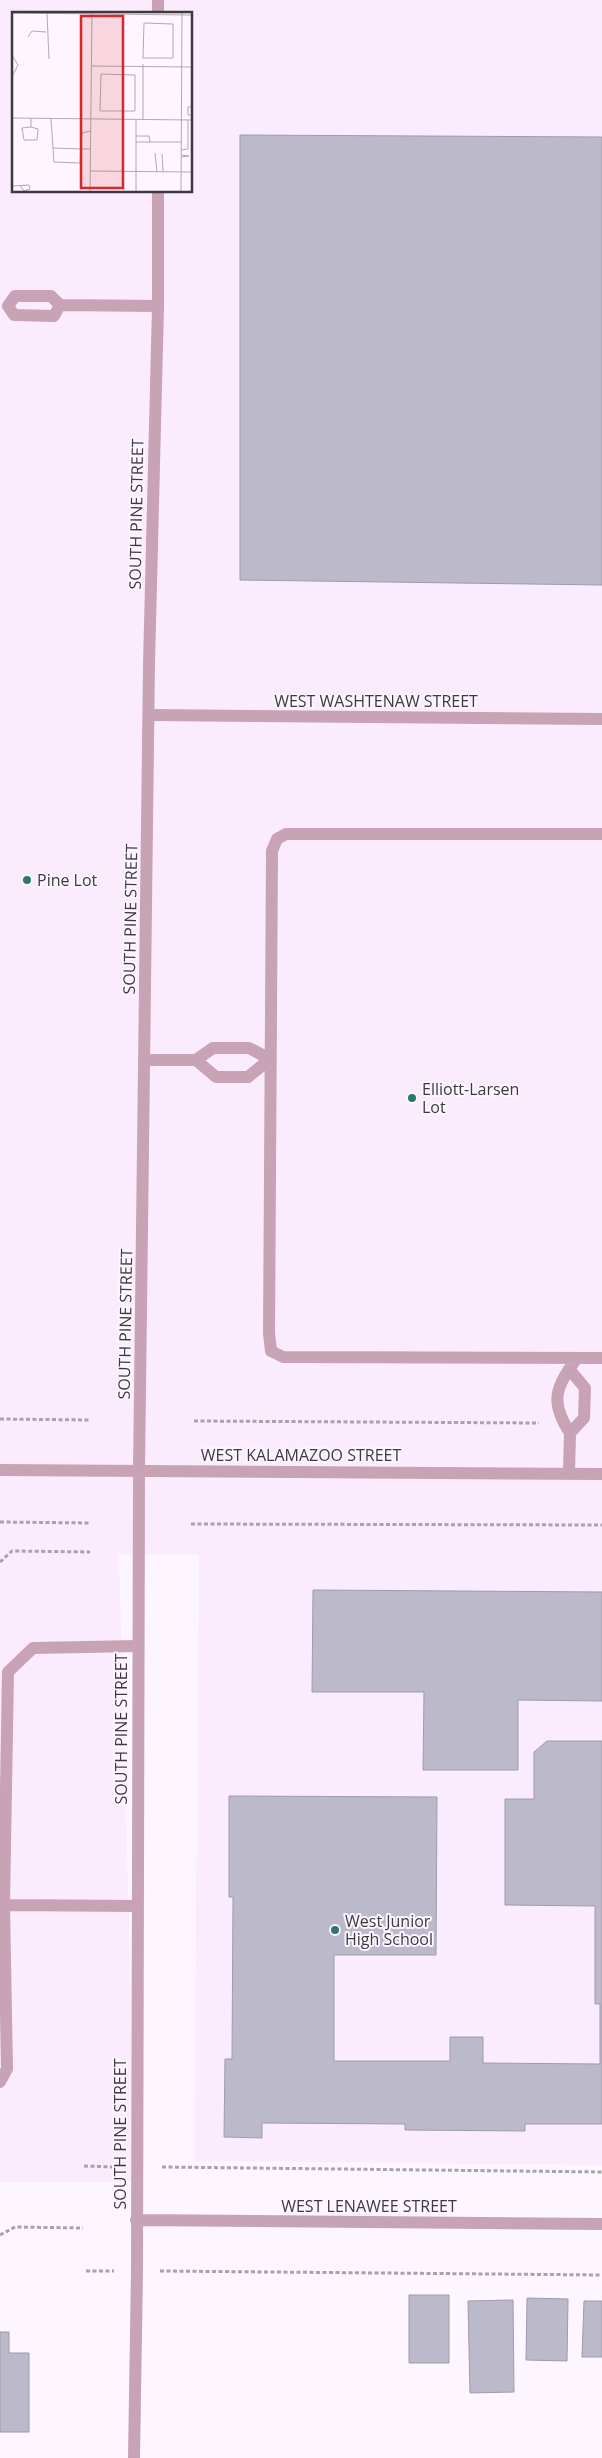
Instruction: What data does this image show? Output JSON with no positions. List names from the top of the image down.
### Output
{
  "streets": {
    "street": [
      "SOUTH PINE STREET",
      "WEST WASHTENAW STREET",
      "WEST KALAMAZOO STREET",
      "WEST LENAWEE STREET"
    ]
  },
  "crossings": [
    ["SOUTH PINE STREET", "WEST WASHTENAW STREET"],
    ["SOUTH PINE STREET", "WEST KALAMAZOO STREET"],
    ["SOUTH PINE STREET", "WEST LENAWEE STREET"]
  ],
  "places": ["Pine Lot", "Elliott-Larsen Lot", "West Junior High School"]
}
